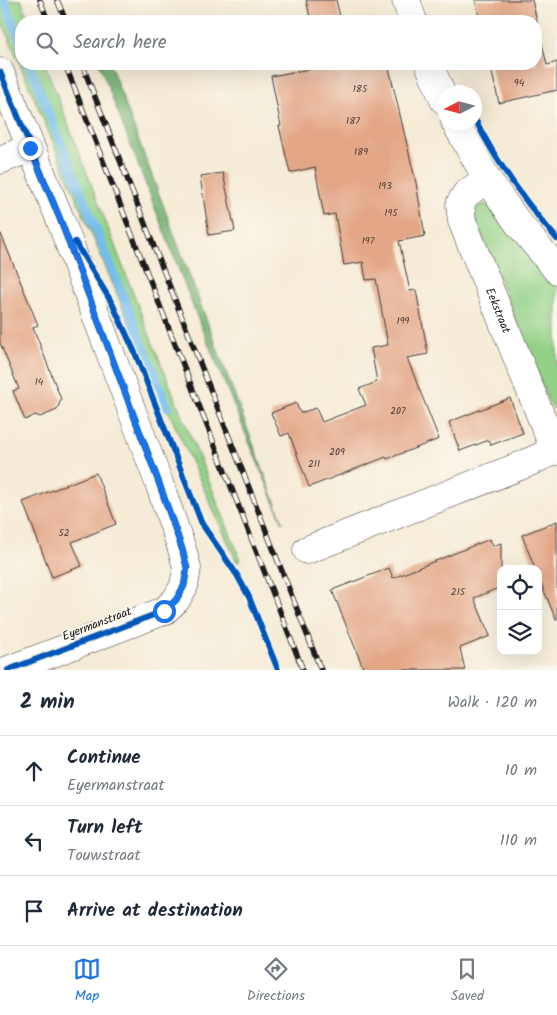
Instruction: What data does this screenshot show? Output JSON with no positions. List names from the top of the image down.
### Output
{
  "streets": {
    "street": ["Eekstraat", "Eyermanstraat"]
  },
  "house_numbers": [
    "94",
    "185",
    "187",
    "189",
    "193",
    "195",
    "197",
    "199",
    "14",
    "207",
    "209",
    "211",
    "52",
    "215"
  ],
  "north": "left",
  "page": {
    "search": "Search here",
    "heading": ["2 min", "Walk · 120 m"],
    "list": [
      ["Continue", "Eyermanstraat", "10 m"],
      ["Turn left", "Touwstraat", "110 m"],
      "Arrive at destination"
    ],
    "nav": ["Map", "Directions", "Saved"]
  }
}
